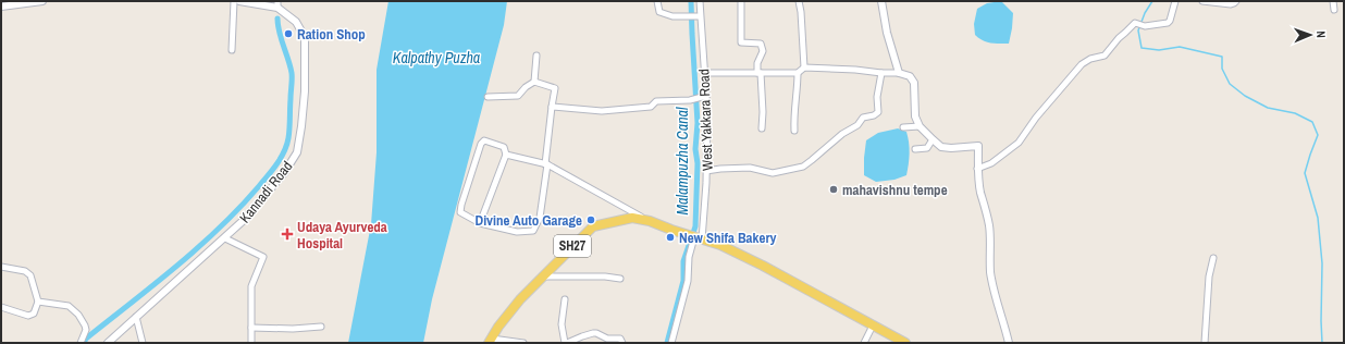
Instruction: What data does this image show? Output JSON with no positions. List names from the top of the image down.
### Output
{
  "streets": {
    "main road": ["SH27"],
    "street": ["West Yakkara Road", "Kannadi Road"]
  },
  "crossings": [
    ["West Yakkara Road", "SH27"]
  ],
  "water": ["Kalpathy Puzha", "Malampuzha Canal"],
  "places": {
    "other": [
      "Ration Shop",
      "mahavishnu tempe",
      "Divine Auto Garage",
      "New Shifa Bakery"
    ],
    "health": ["Udaya Ayurveda Hospital"]
  },
  "north": "right"
}
